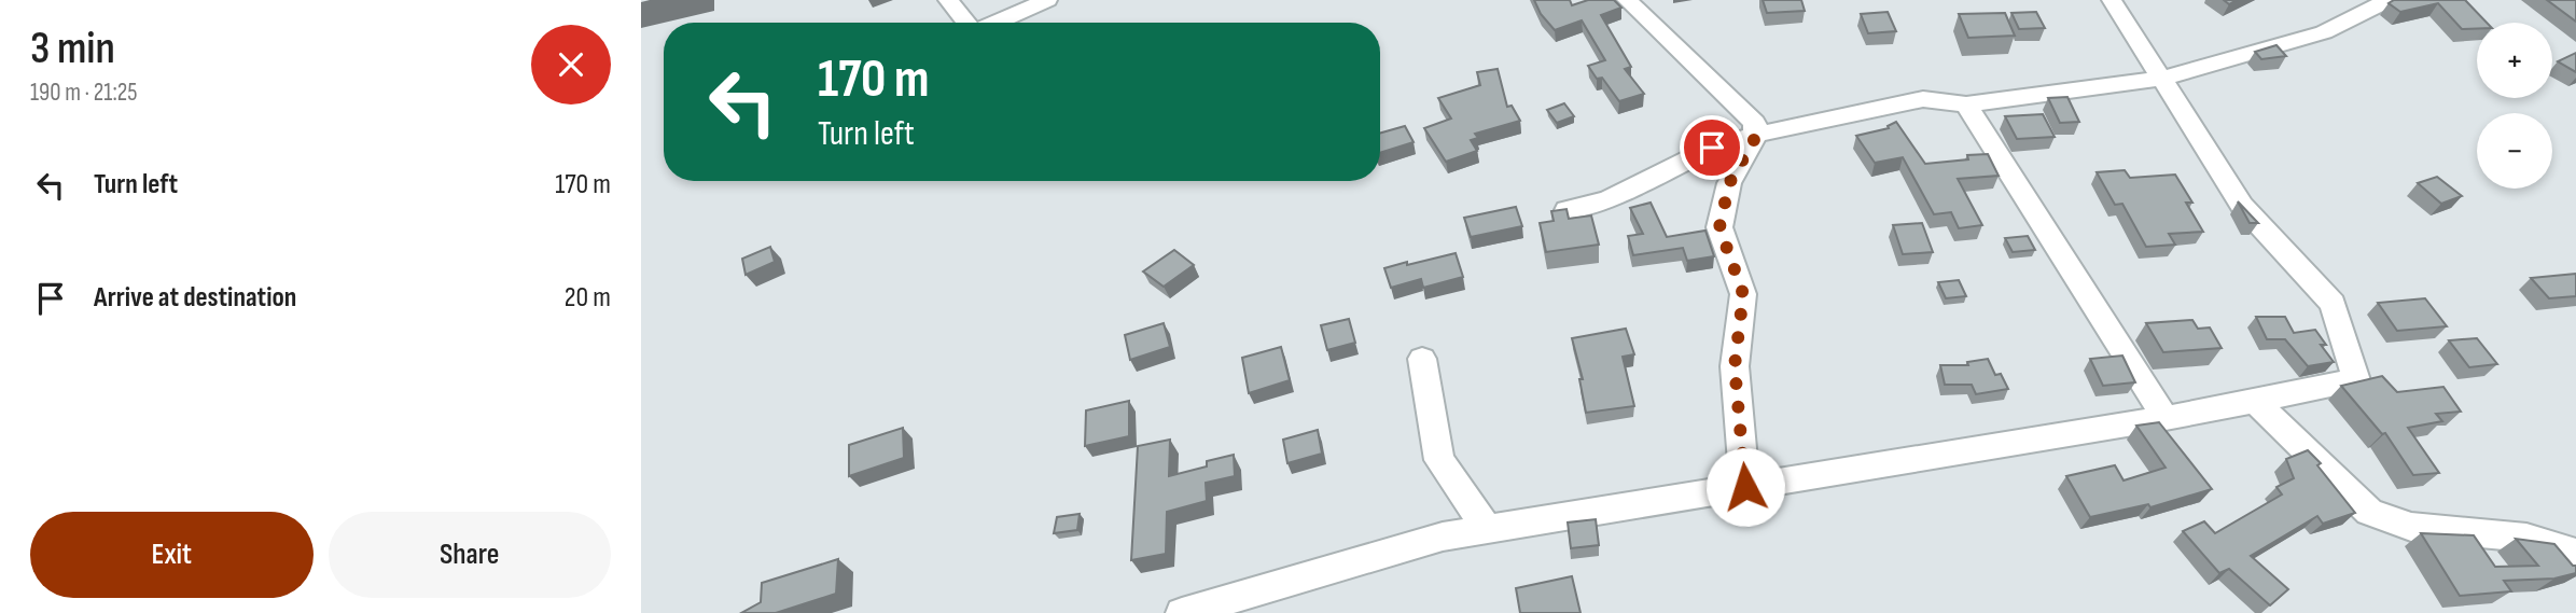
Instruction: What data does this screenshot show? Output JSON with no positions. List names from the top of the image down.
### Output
{
  "page": {
    "heading": ["3 min", "190 m · 21:25"],
    "map_buttons": ["+", "−"],
    "turn": ["170 m", "Turn left"],
    "list": [
      {
        "name": "Turn left",
        "value": "170 m"
      },
      {
        "name": "Arrive at destination",
        "value": "20 m"
      }
    ],
    "buttons": ["Exit", "Share"]
  }
}
